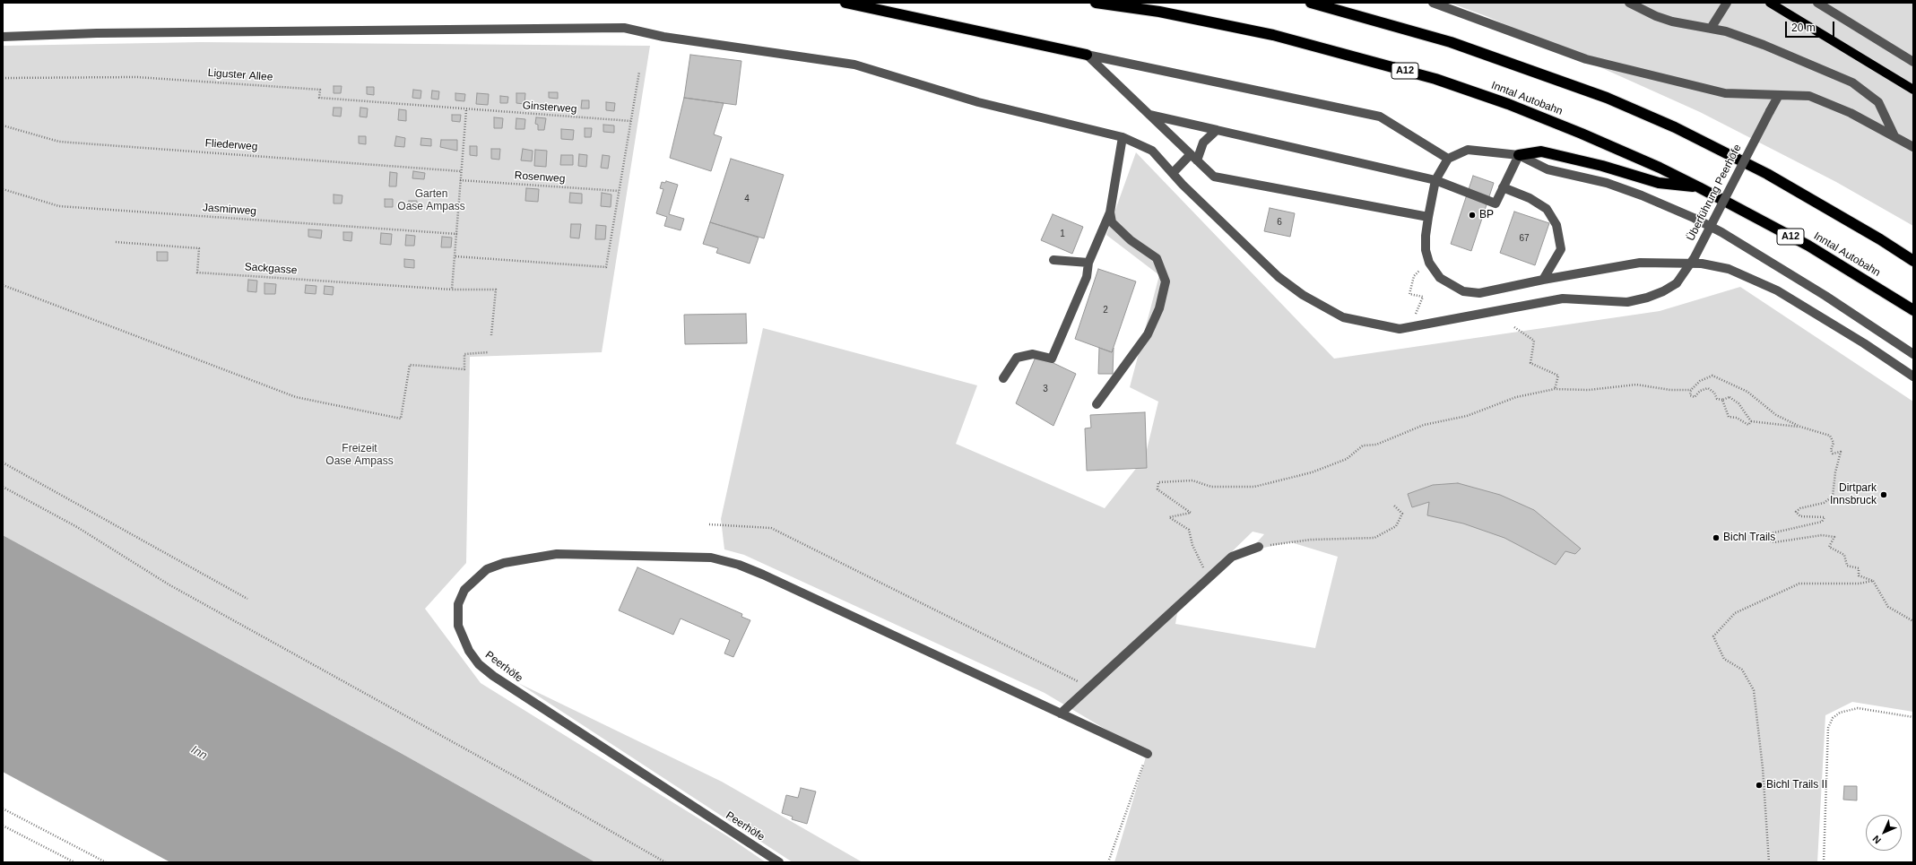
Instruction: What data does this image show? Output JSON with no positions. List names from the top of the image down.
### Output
{
  "streets": {
    "highway": ["A12", "Inntal Autobahn"],
    "street": ["Überführung Peerhöfe", "Peerhöfe"],
    "path": [
      "Liguster Allee",
      "Ginsterweg",
      "Fliederweg",
      "Rosenweg",
      "Jasminweg",
      "Sackgasse"
    ]
  },
  "crossings": [
    ["Liguster Allee", "Ginsterweg"]
  ],
  "water": ["Inn"],
  "parks": ["Garten Oase Ampass", "Freizeit Oase Ampass"],
  "places": [
    "BP",
    "Dirtpark Innsbruck",
    "Bichl Trails",
    "Bichl Trails II"
  ],
  "house_numbers": [
    "4",
    "6",
    "1",
    "67",
    "2",
    "3"
  ],
  "scale_bar": "20 m",
  "north": "bottom left"
}
